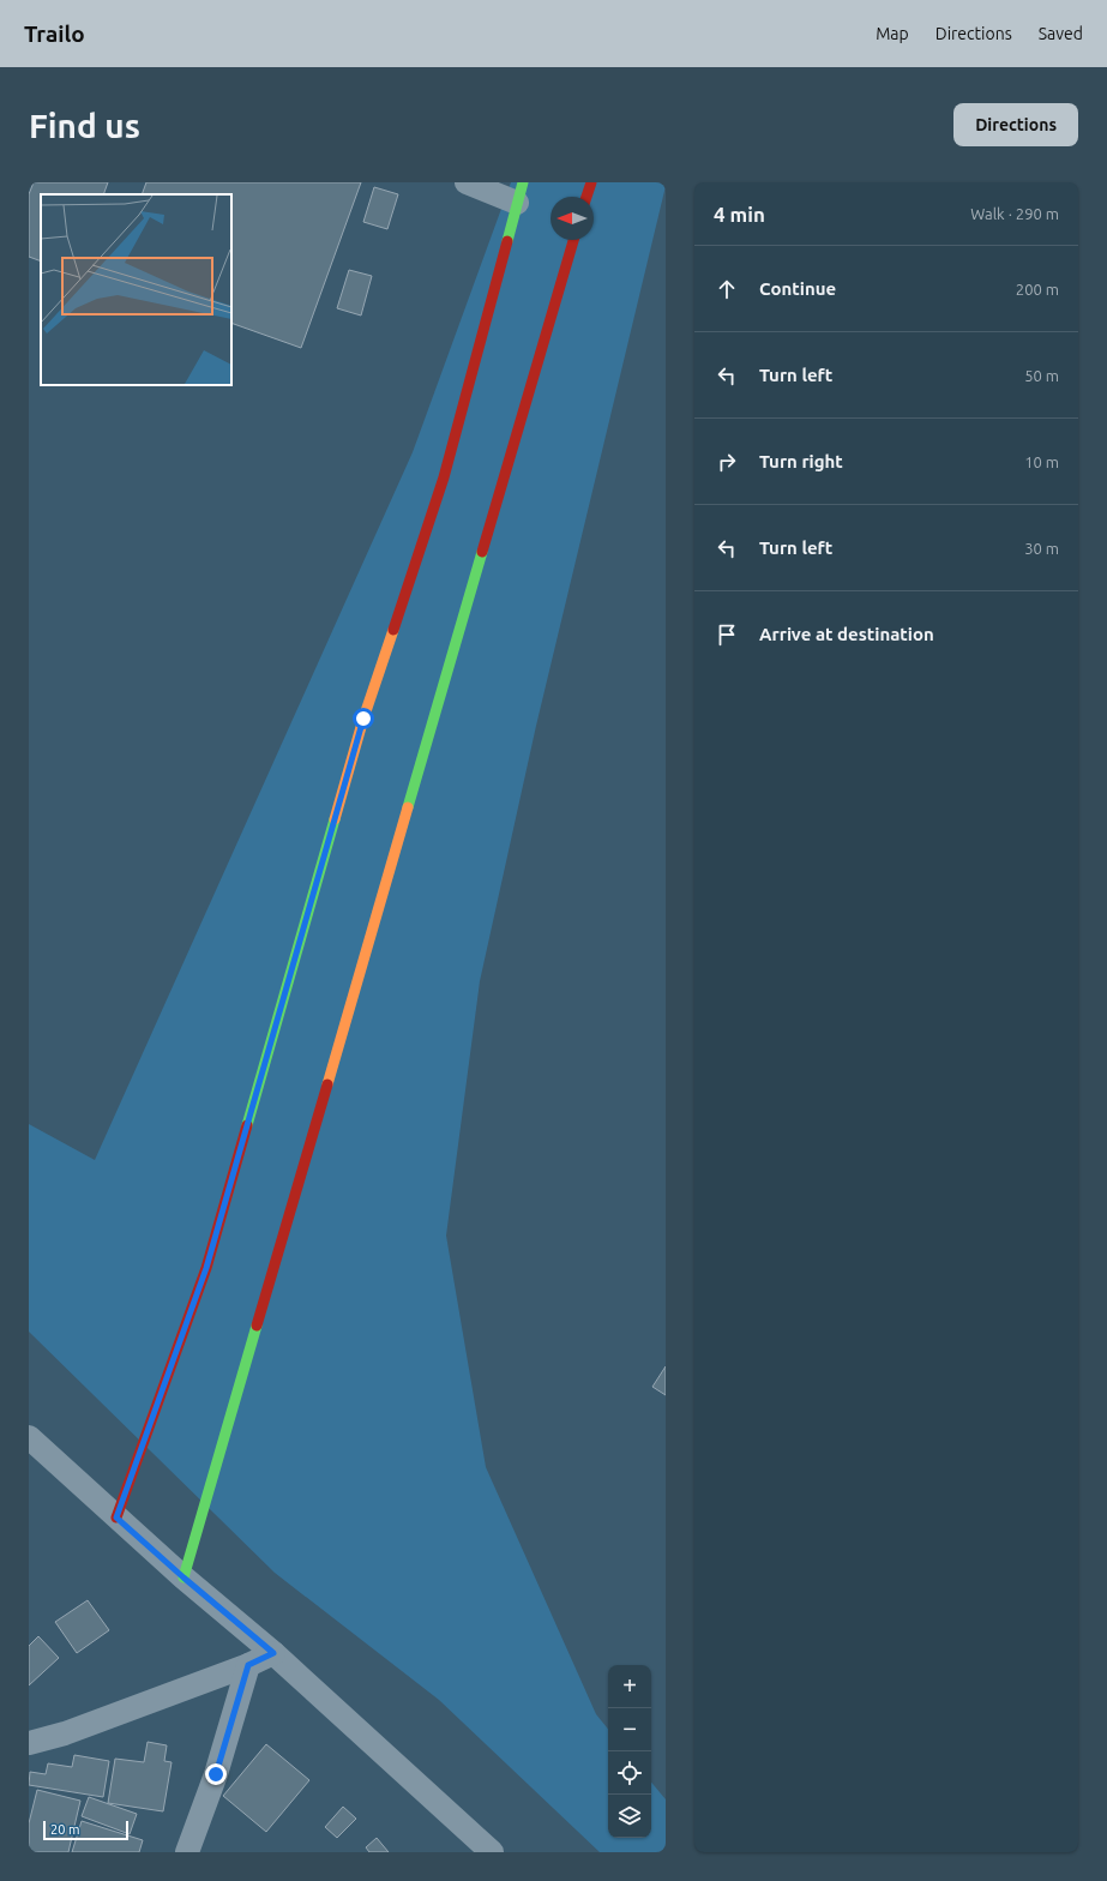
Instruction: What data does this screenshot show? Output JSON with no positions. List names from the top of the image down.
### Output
{
  "scale_bar": "20 m",
  "north": "left",
  "page": {
    "header": "Trailo",
    "nav": ["Map", "Directions", "Saved"],
    "buttons": "Directions",
    "title": "Find us",
    "heading": ["4 min", "Walk · 290 m"],
    "list": [
      ["Continue", "200 m"],
      ["Turn left", "50 m"],
      ["Turn right", "10 m"],
      ["Turn left", "30 m"],
      "Arrive at destination"
    ],
    "map_buttons": ["+", "−"],
    "scale": "20 m"
  }
}
